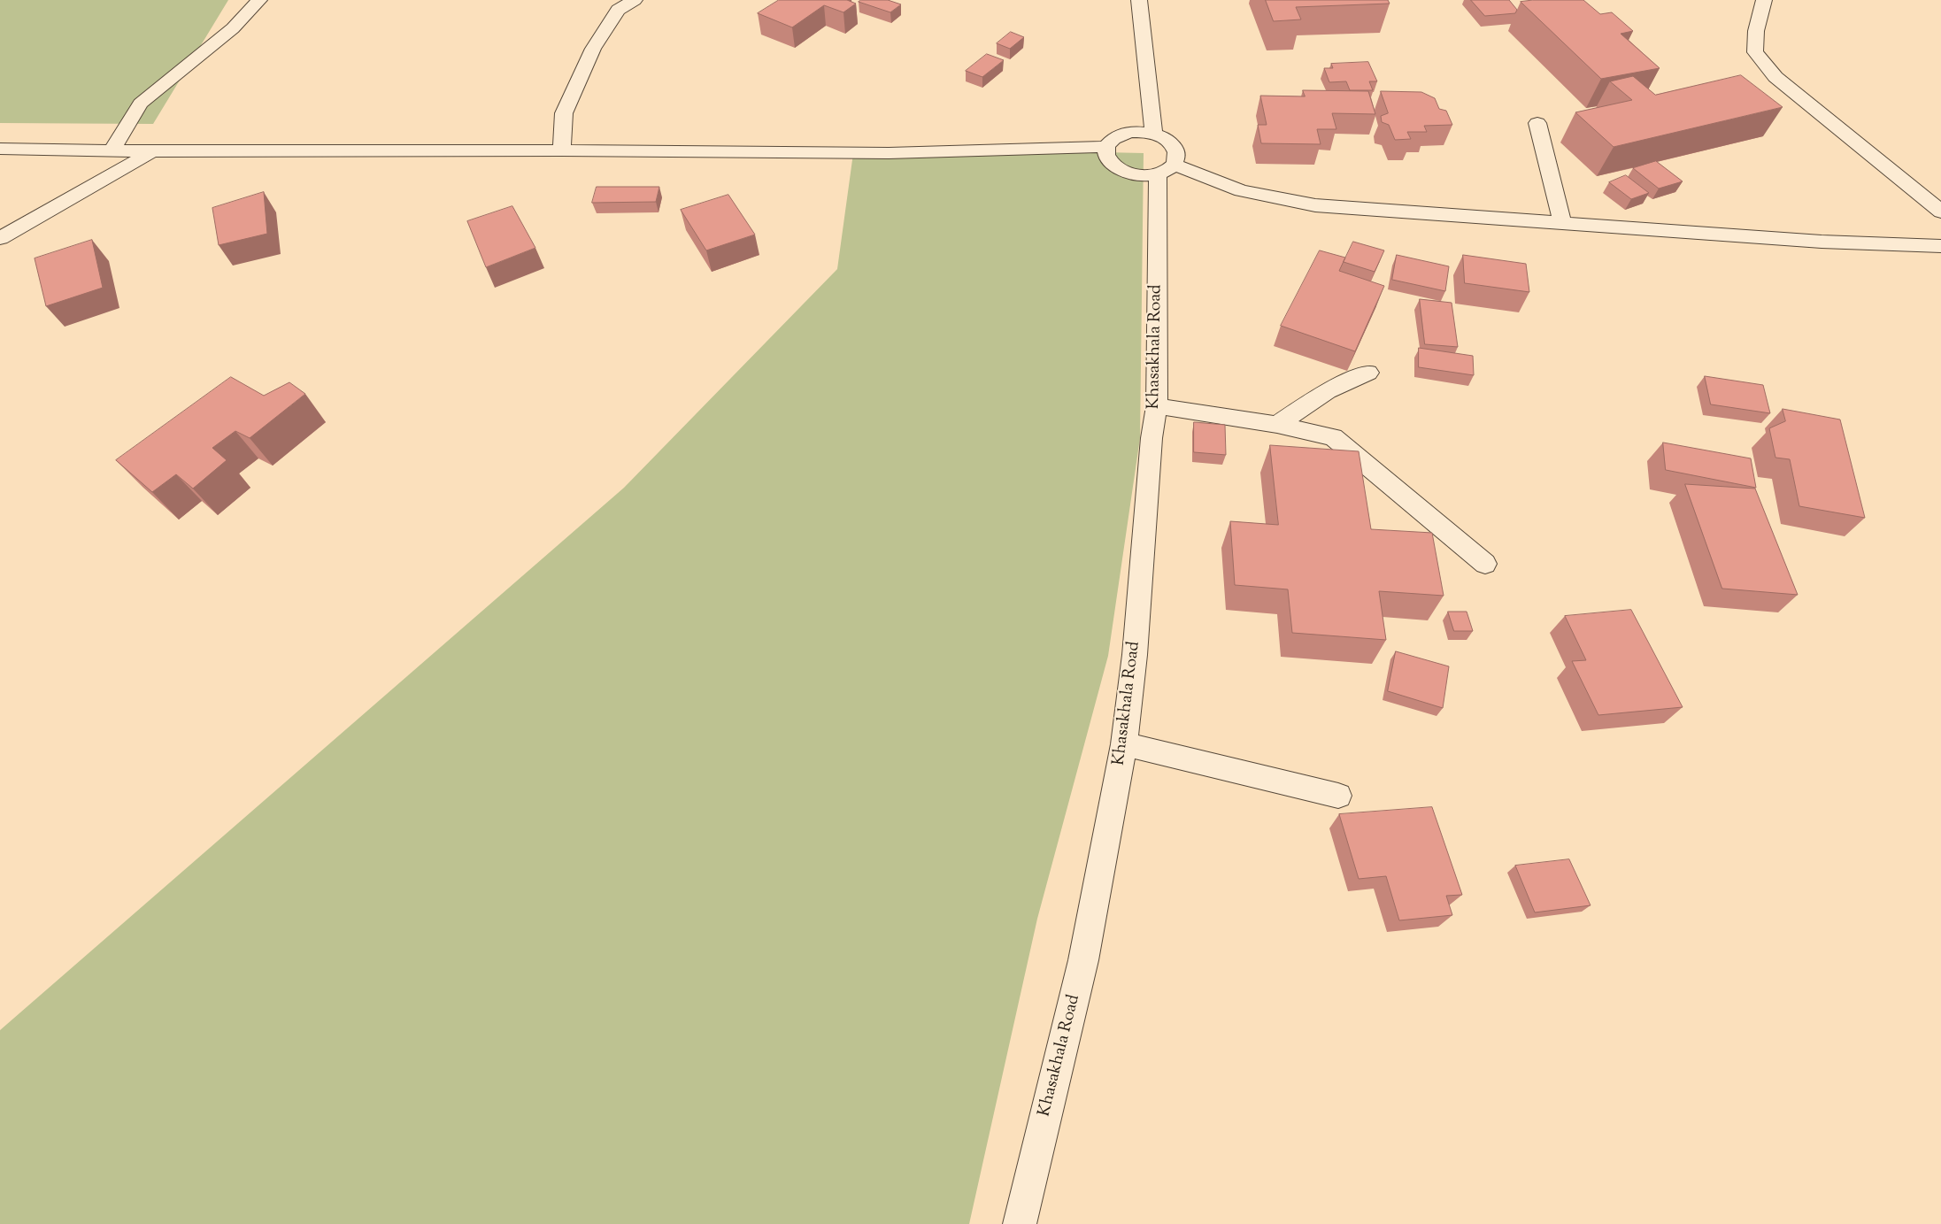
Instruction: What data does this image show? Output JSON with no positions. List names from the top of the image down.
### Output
{
  "streets": {
    "street": ["Khasakhala Road"]
  }
}
